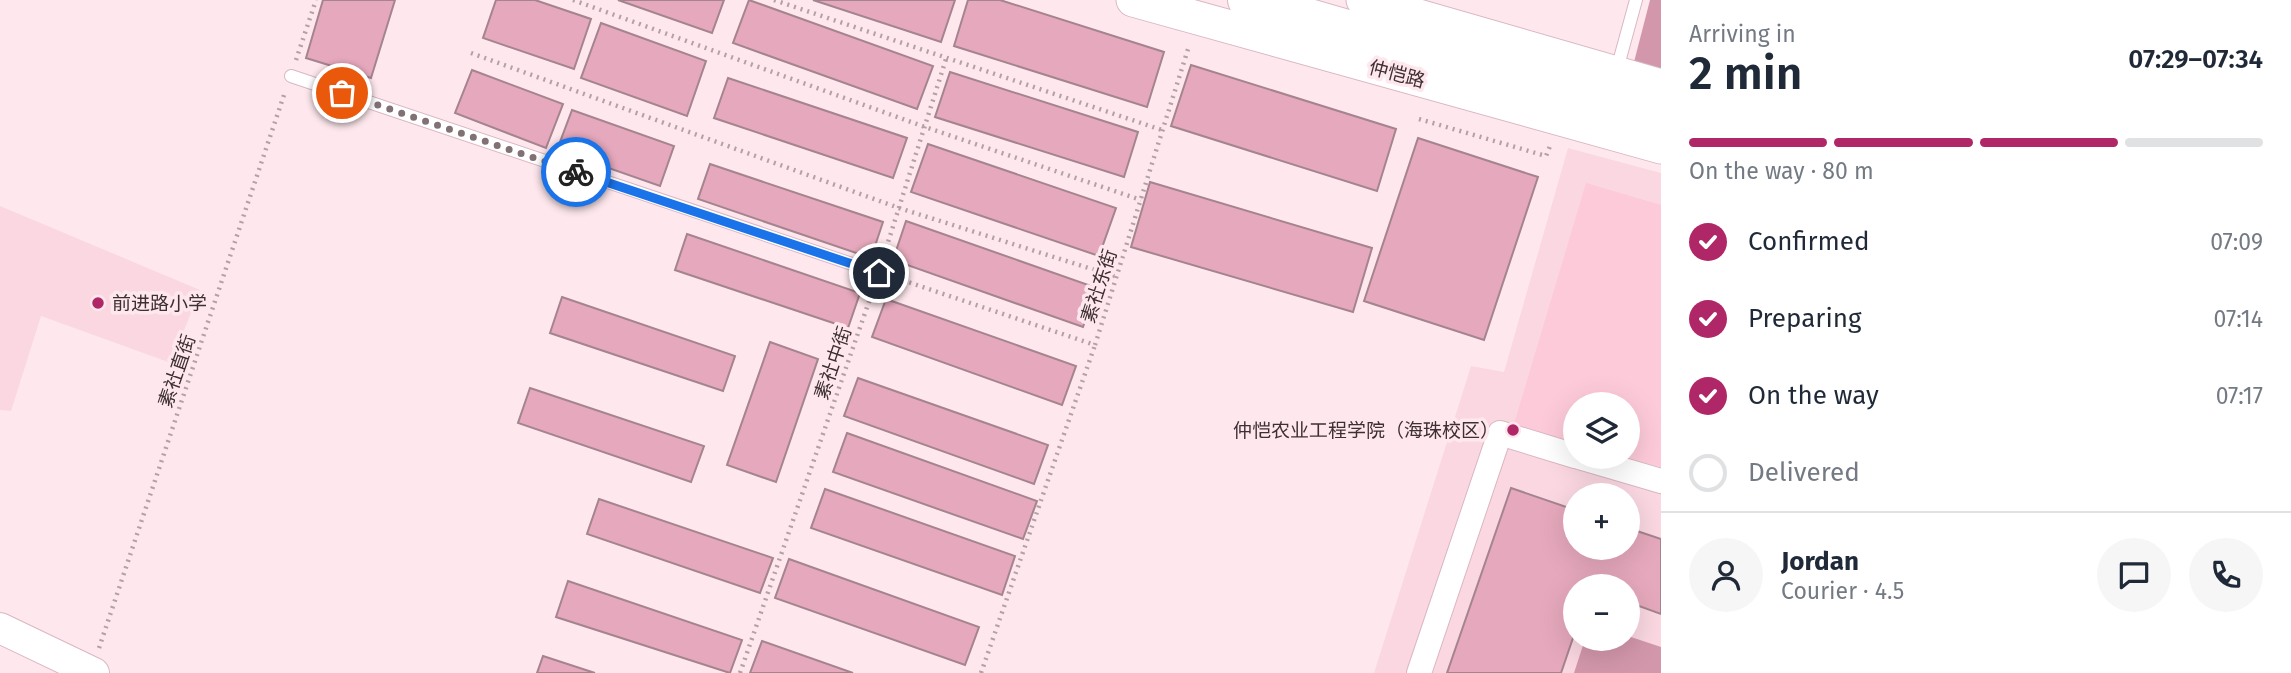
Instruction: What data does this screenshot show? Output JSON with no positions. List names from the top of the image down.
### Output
{
  "streets": {
    "main road": ["仲恺路"],
    "path": ["素社东街", "素社中街", "素社直街"]
  },
  "crossings": [
    ["仲恺路", "素社东街"],
    ["素社东街", "素社中街"]
  ],
  "places": ["前进路小学", "仲恺农业工程学院（海珠校区）"],
  "page": {
    "heading": ["2 min", "Arriving in", "07:29–07:34"],
    "panel": ["Jordan", "Courier · 4.5"],
    "bar": "On the way · 80 m",
    "list": [
      ["Confirmed", "07:09"],
      ["Preparing", "07:14"],
      ["On the way", "07:17"],
      "Delivered"
    ],
    "map_buttons": ["+", "−"]
  }
}
